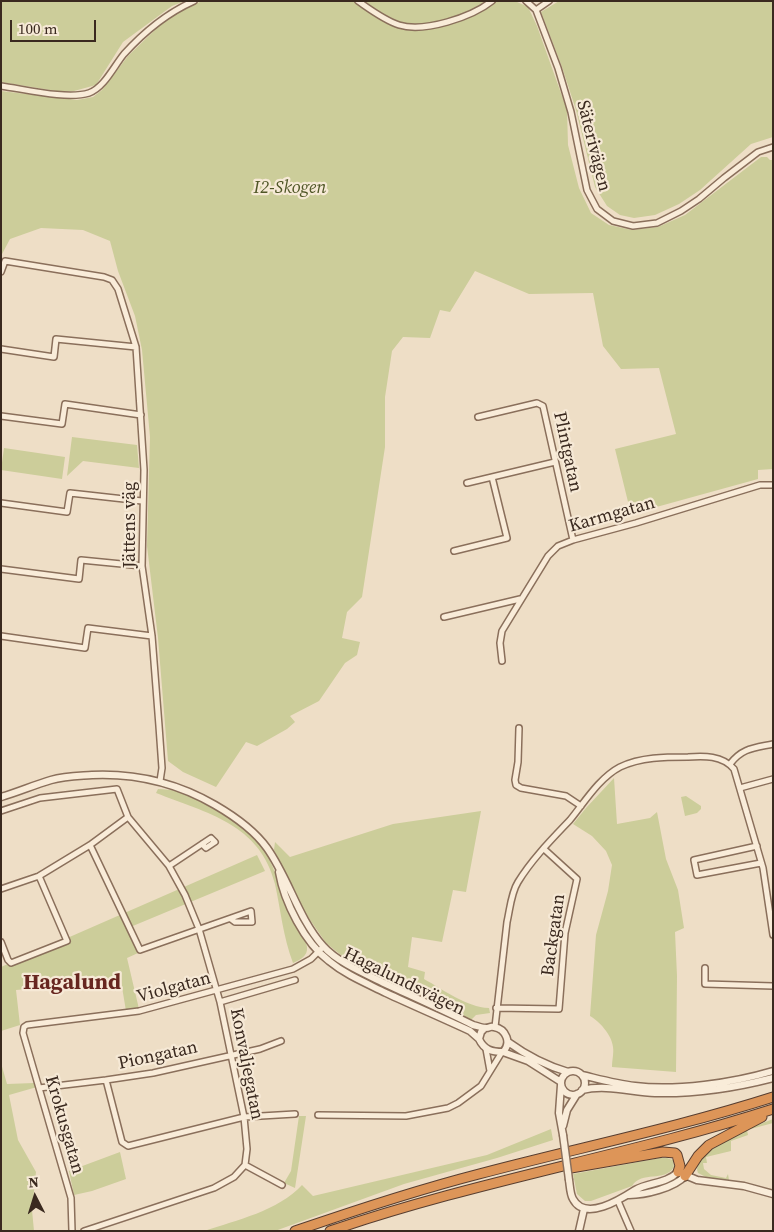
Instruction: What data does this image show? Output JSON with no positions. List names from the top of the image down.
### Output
{
  "streets": {
    "street": [
      "Säterivägen",
      "Plintgatan",
      "Karmgatan",
      "Jättens väg",
      "Backgatan",
      "Hagalundsvägen",
      "Violgatan",
      "Piongatan",
      "Konvaljegatan",
      "Krokusgatan"
    ]
  },
  "crossings": [
    ["Plintgatan", "Karmgatan"],
    ["Jättens väg", "Hagalundsvägen"],
    ["Hagalundsvägen", "Violgatan"],
    ["Violgatan", "Konvaljegatan"],
    ["Violgatan", "Krokusgatan"],
    ["Piongatan", "Konvaljegatan"],
    ["Piongatan", "Krokusgatan"]
  ],
  "districts": ["Hagalund"],
  "parks": ["I2-Skogen"],
  "scale_bar": "100 m",
  "north": "top"
}
